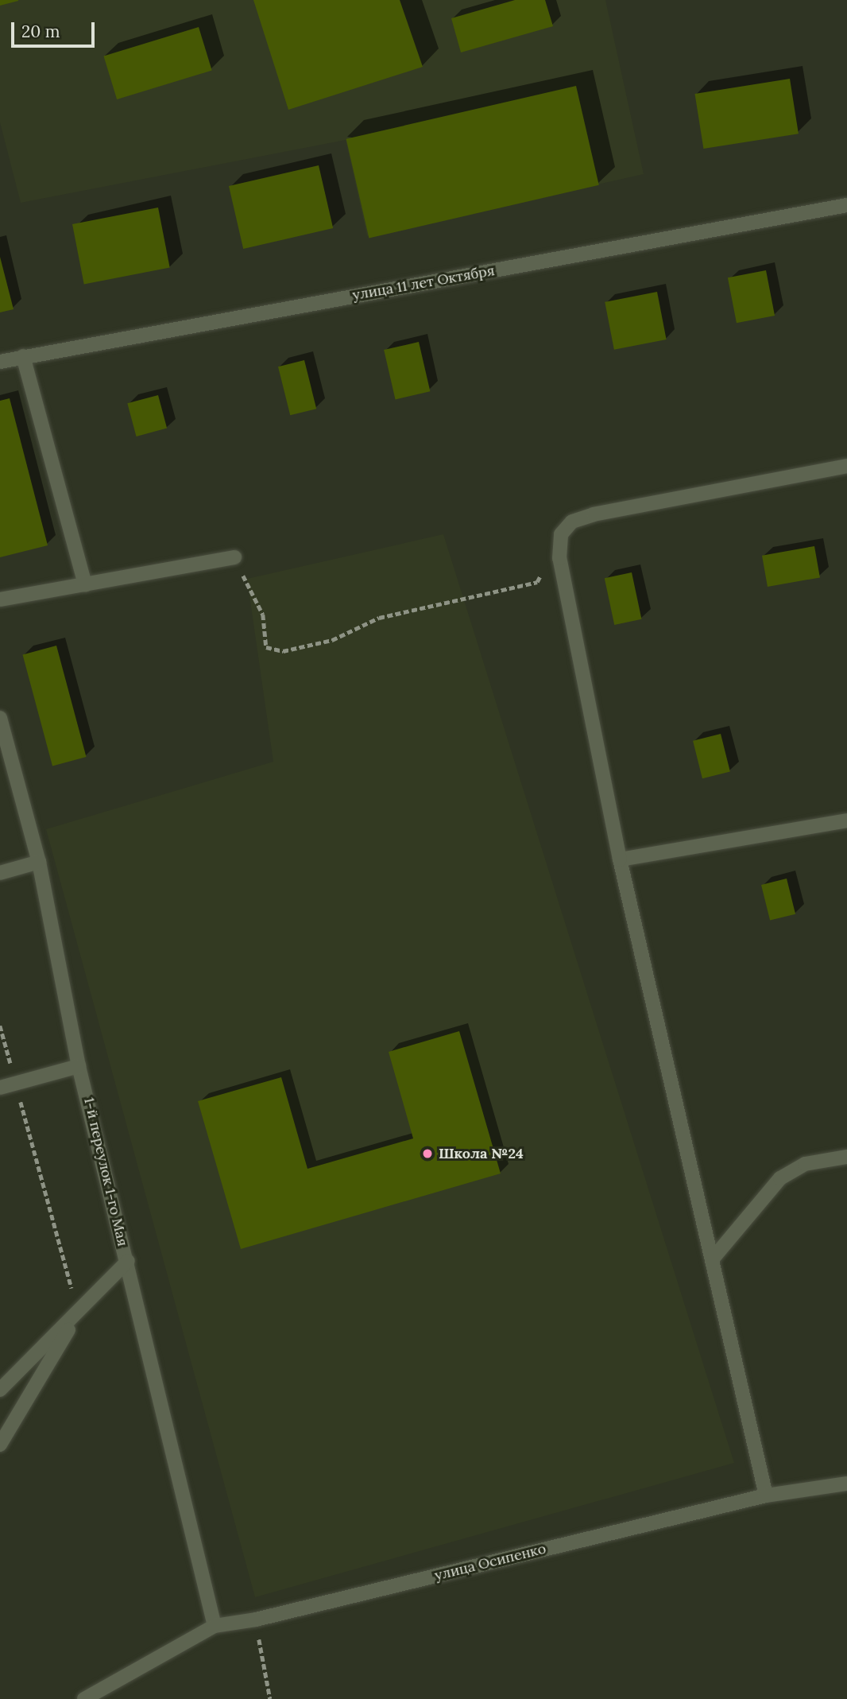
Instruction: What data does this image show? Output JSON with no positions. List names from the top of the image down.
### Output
{
  "streets": {
    "street": ["улица 11 лет Октября", "1-й переулок 1-го Мая", "улица Осипенко"]
  },
  "crossings": [
    ["1-й переулок 1-го Мая", "улица Осипенко"]
  ],
  "places": ["Школа №24"],
  "scale_bar": "20 m"
}
